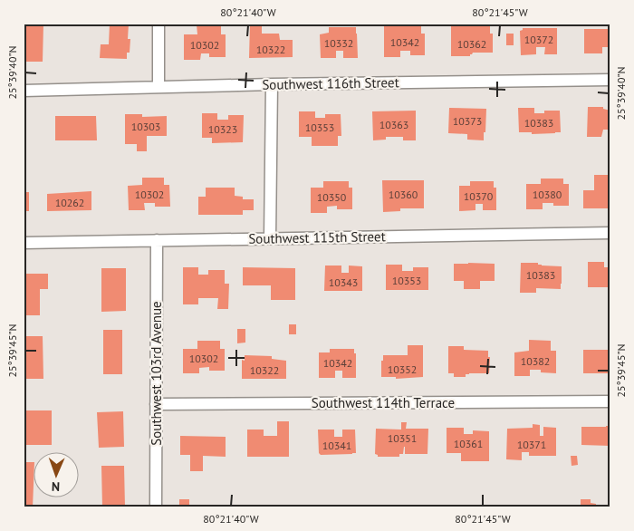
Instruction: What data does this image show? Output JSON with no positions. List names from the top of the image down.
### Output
{
  "streets": {
    "street": [
      "Southwest 116th Street",
      "Southwest 115th Street",
      "Southwest 103rd Avenue",
      "Southwest 114th Terrace"
    ]
  },
  "crossings": [
    ["Southwest 115th Street", "Southwest 103rd Avenue"],
    ["Southwest 103rd Avenue", "Southwest 114th Terrace"]
  ],
  "house_numbers": [
    "10372",
    "10342",
    "10332",
    "10362",
    "10302",
    "10322",
    "10373",
    "10383",
    "10363",
    "10303",
    "10353",
    "10323",
    "10302",
    "10360",
    "10380",
    "10370",
    "10350",
    "10262",
    "10383",
    "10353",
    "10343",
    "10302",
    "10382",
    "10342",
    "10352",
    "10322",
    "10351",
    "10361",
    "10371",
    "10341"
  ],
  "north": "bottom",
  "coordinates": [
    "80°21'40\"W",
    "80°21'45\"W",
    "25°39'40\"N",
    "25°39'45\"N"
  ]
}
